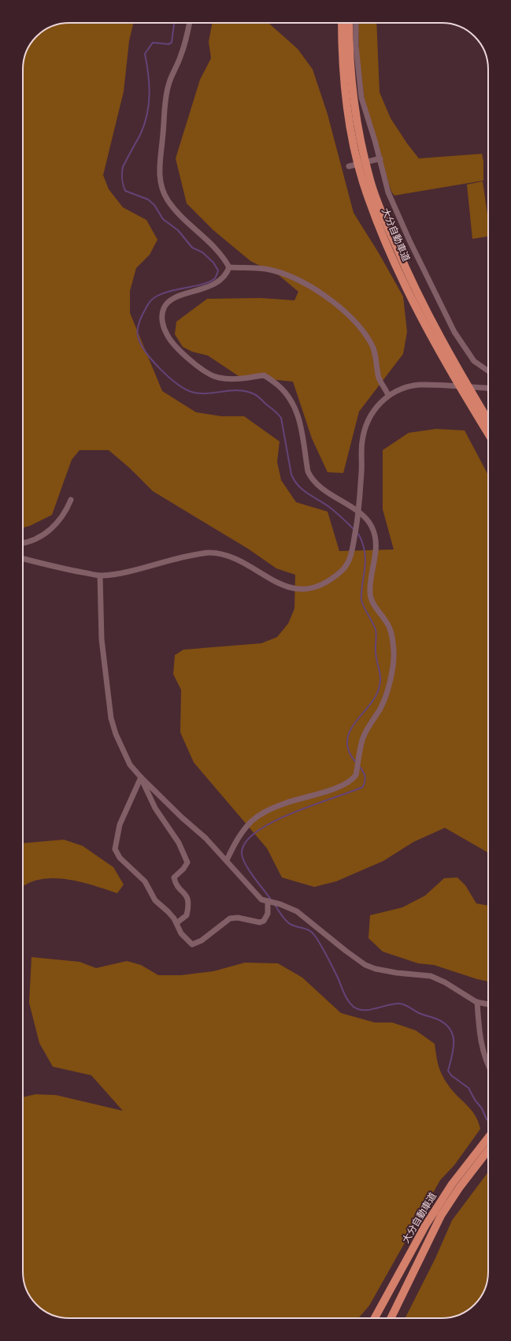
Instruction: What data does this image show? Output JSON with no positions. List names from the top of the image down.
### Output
{
  "streets": {
    "highway": ["大分自動車道"]
  }
}
